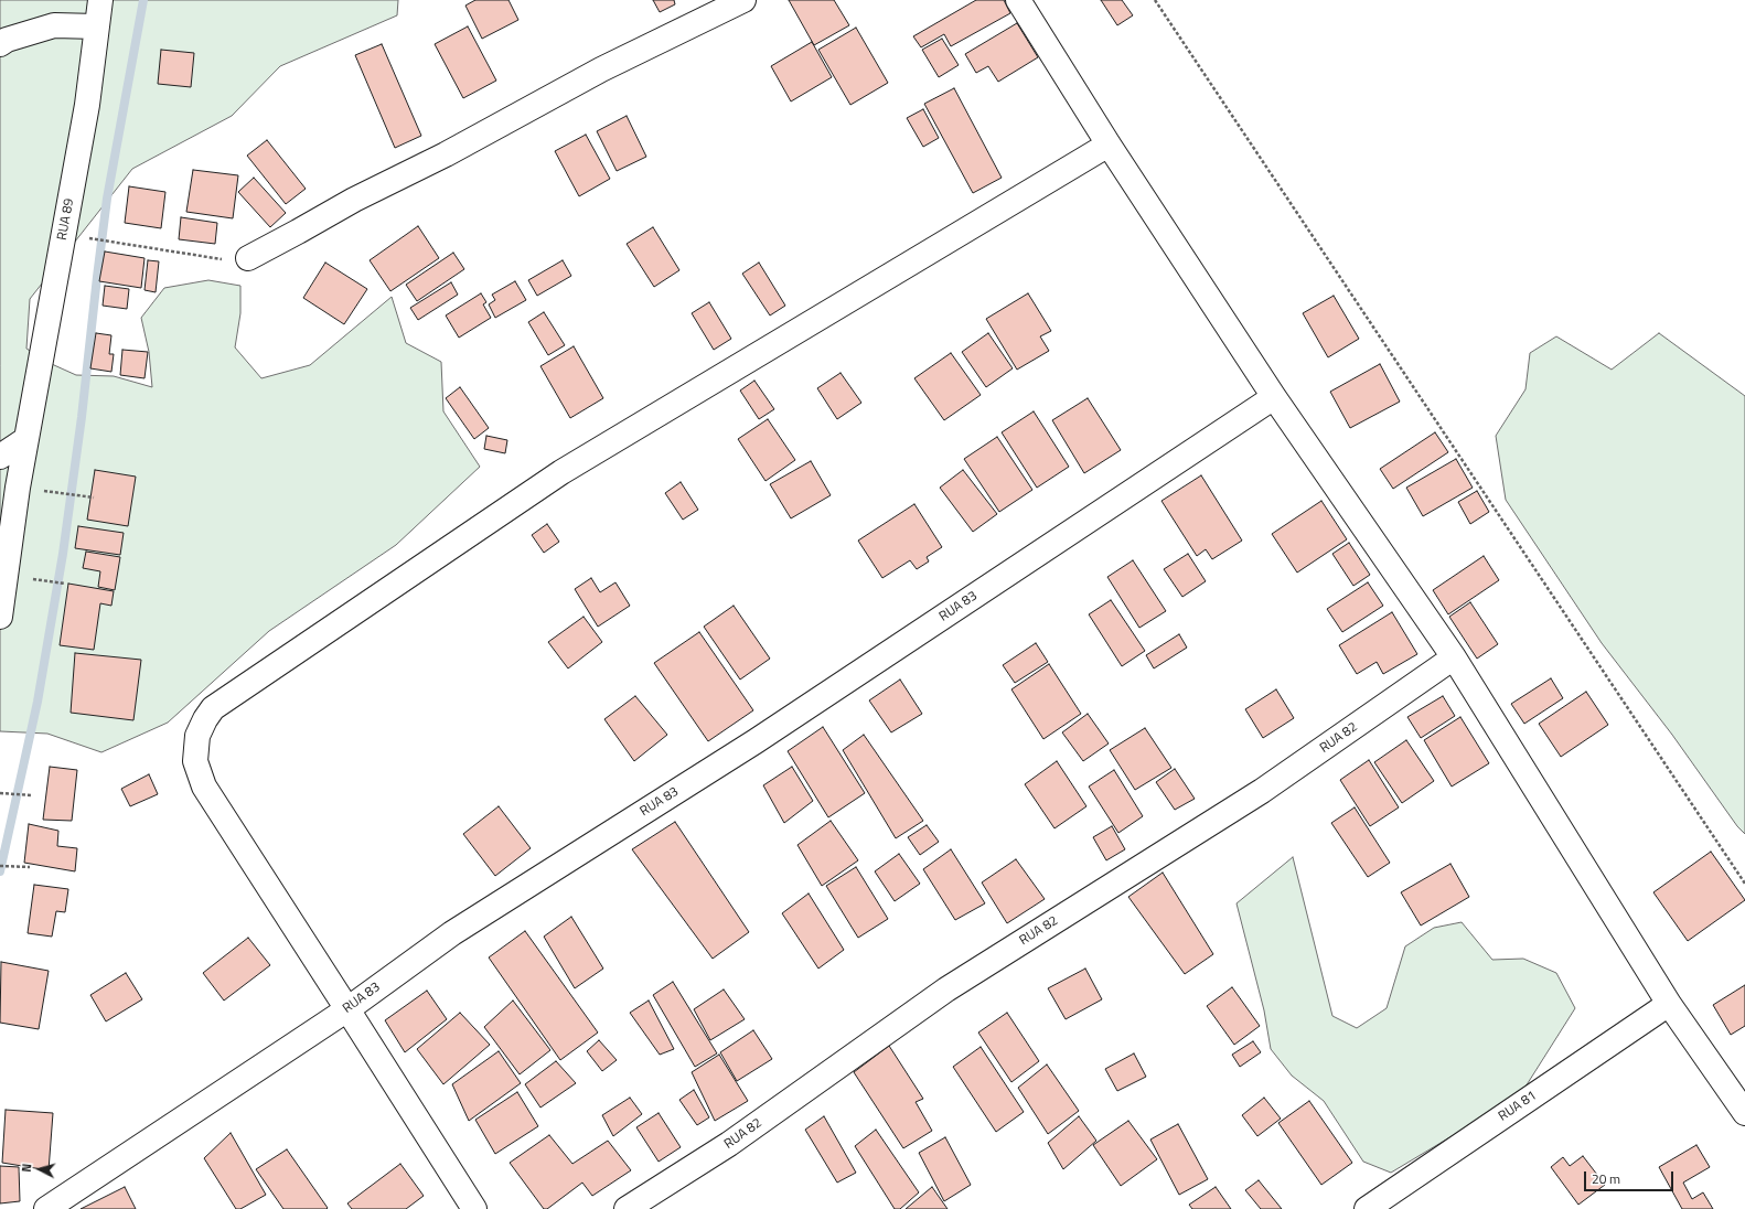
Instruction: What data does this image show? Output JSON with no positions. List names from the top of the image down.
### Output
{
  "streets": {
    "street": [
      "RUA 89",
      "RUA 83",
      "RUA 82",
      "RUA 81"
    ]
  },
  "scale_bar": "20 m",
  "north": "left"
}
